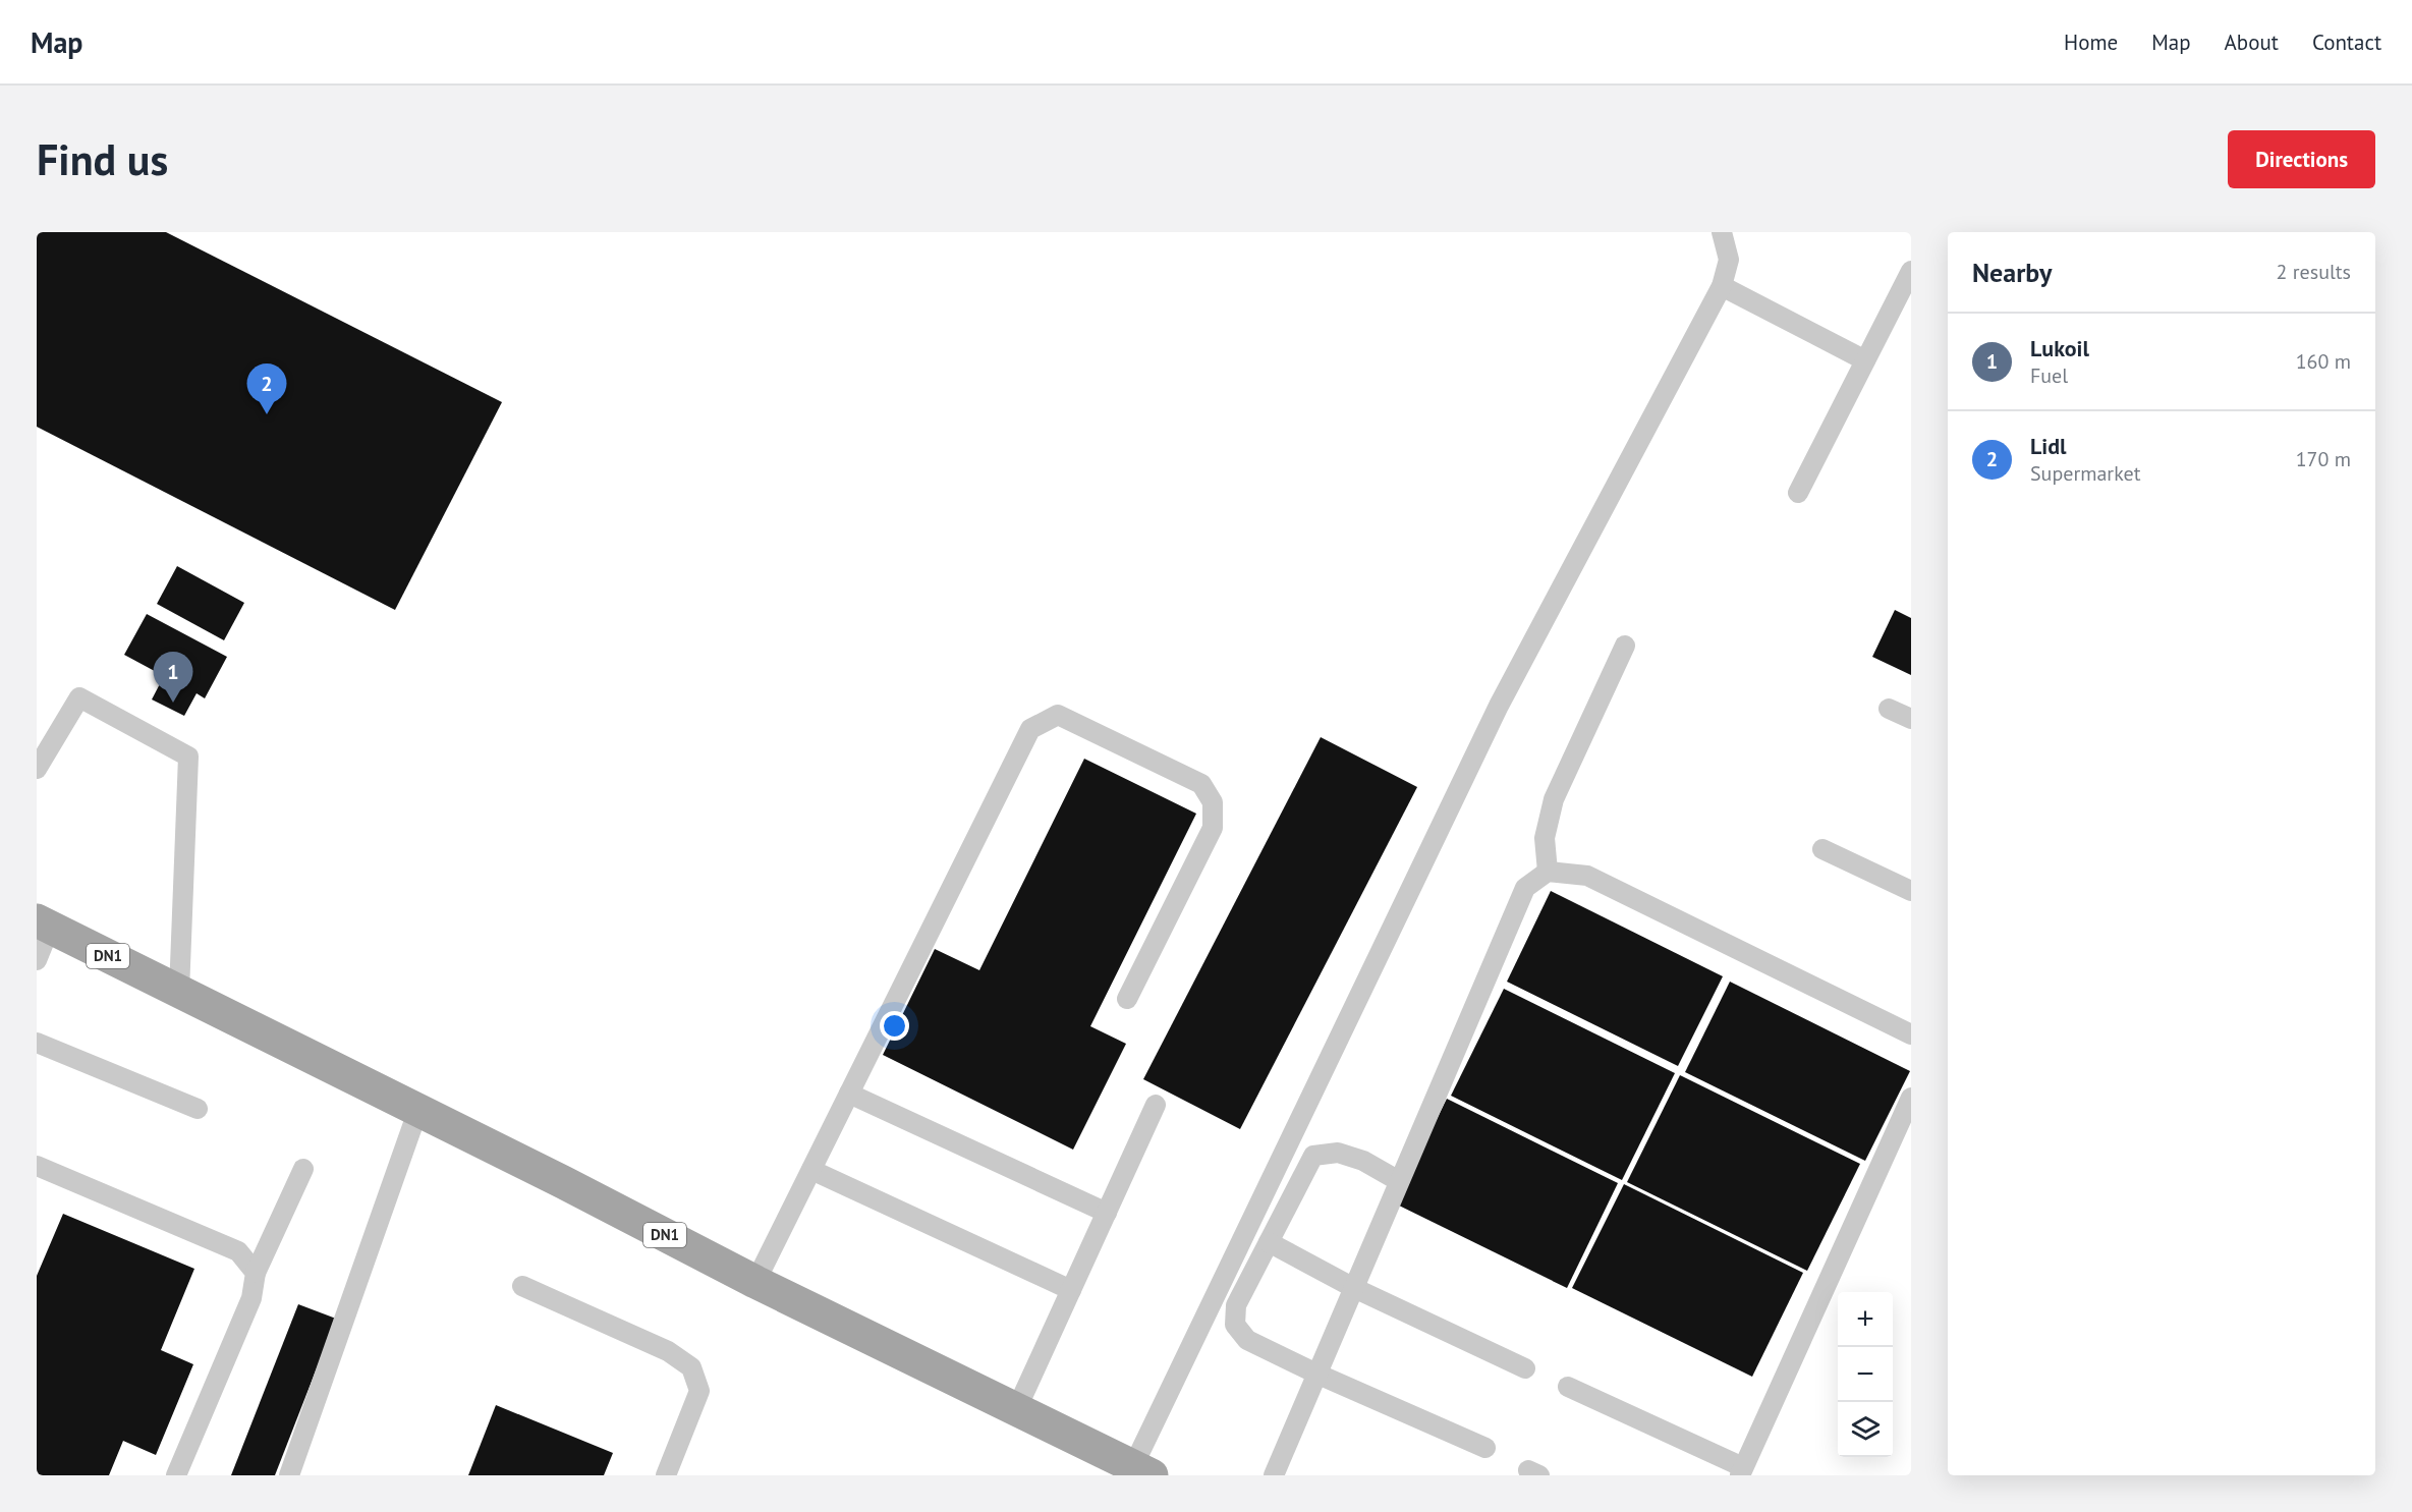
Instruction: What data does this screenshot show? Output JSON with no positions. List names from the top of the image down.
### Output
{
  "streets": {
    "main road": ["DN1"]
  },
  "page": {
    "header": "Map",
    "nav": [
      "Home",
      "Map",
      "About",
      "Contact"
    ],
    "buttons": "Directions",
    "title": "Find us",
    "heading": ["Nearby", "2 results"],
    "list": [
      {
        "mark": "1",
        "name": "Lukoil",
        "note": "Fuel",
        "value": "160 m"
      },
      {
        "mark": "2",
        "name": "Lidl",
        "note": "Supermarket",
        "value": "170 m"
      }
    ],
    "pins": ["2", "1"],
    "map_buttons": ["+", "−"]
  }
}
